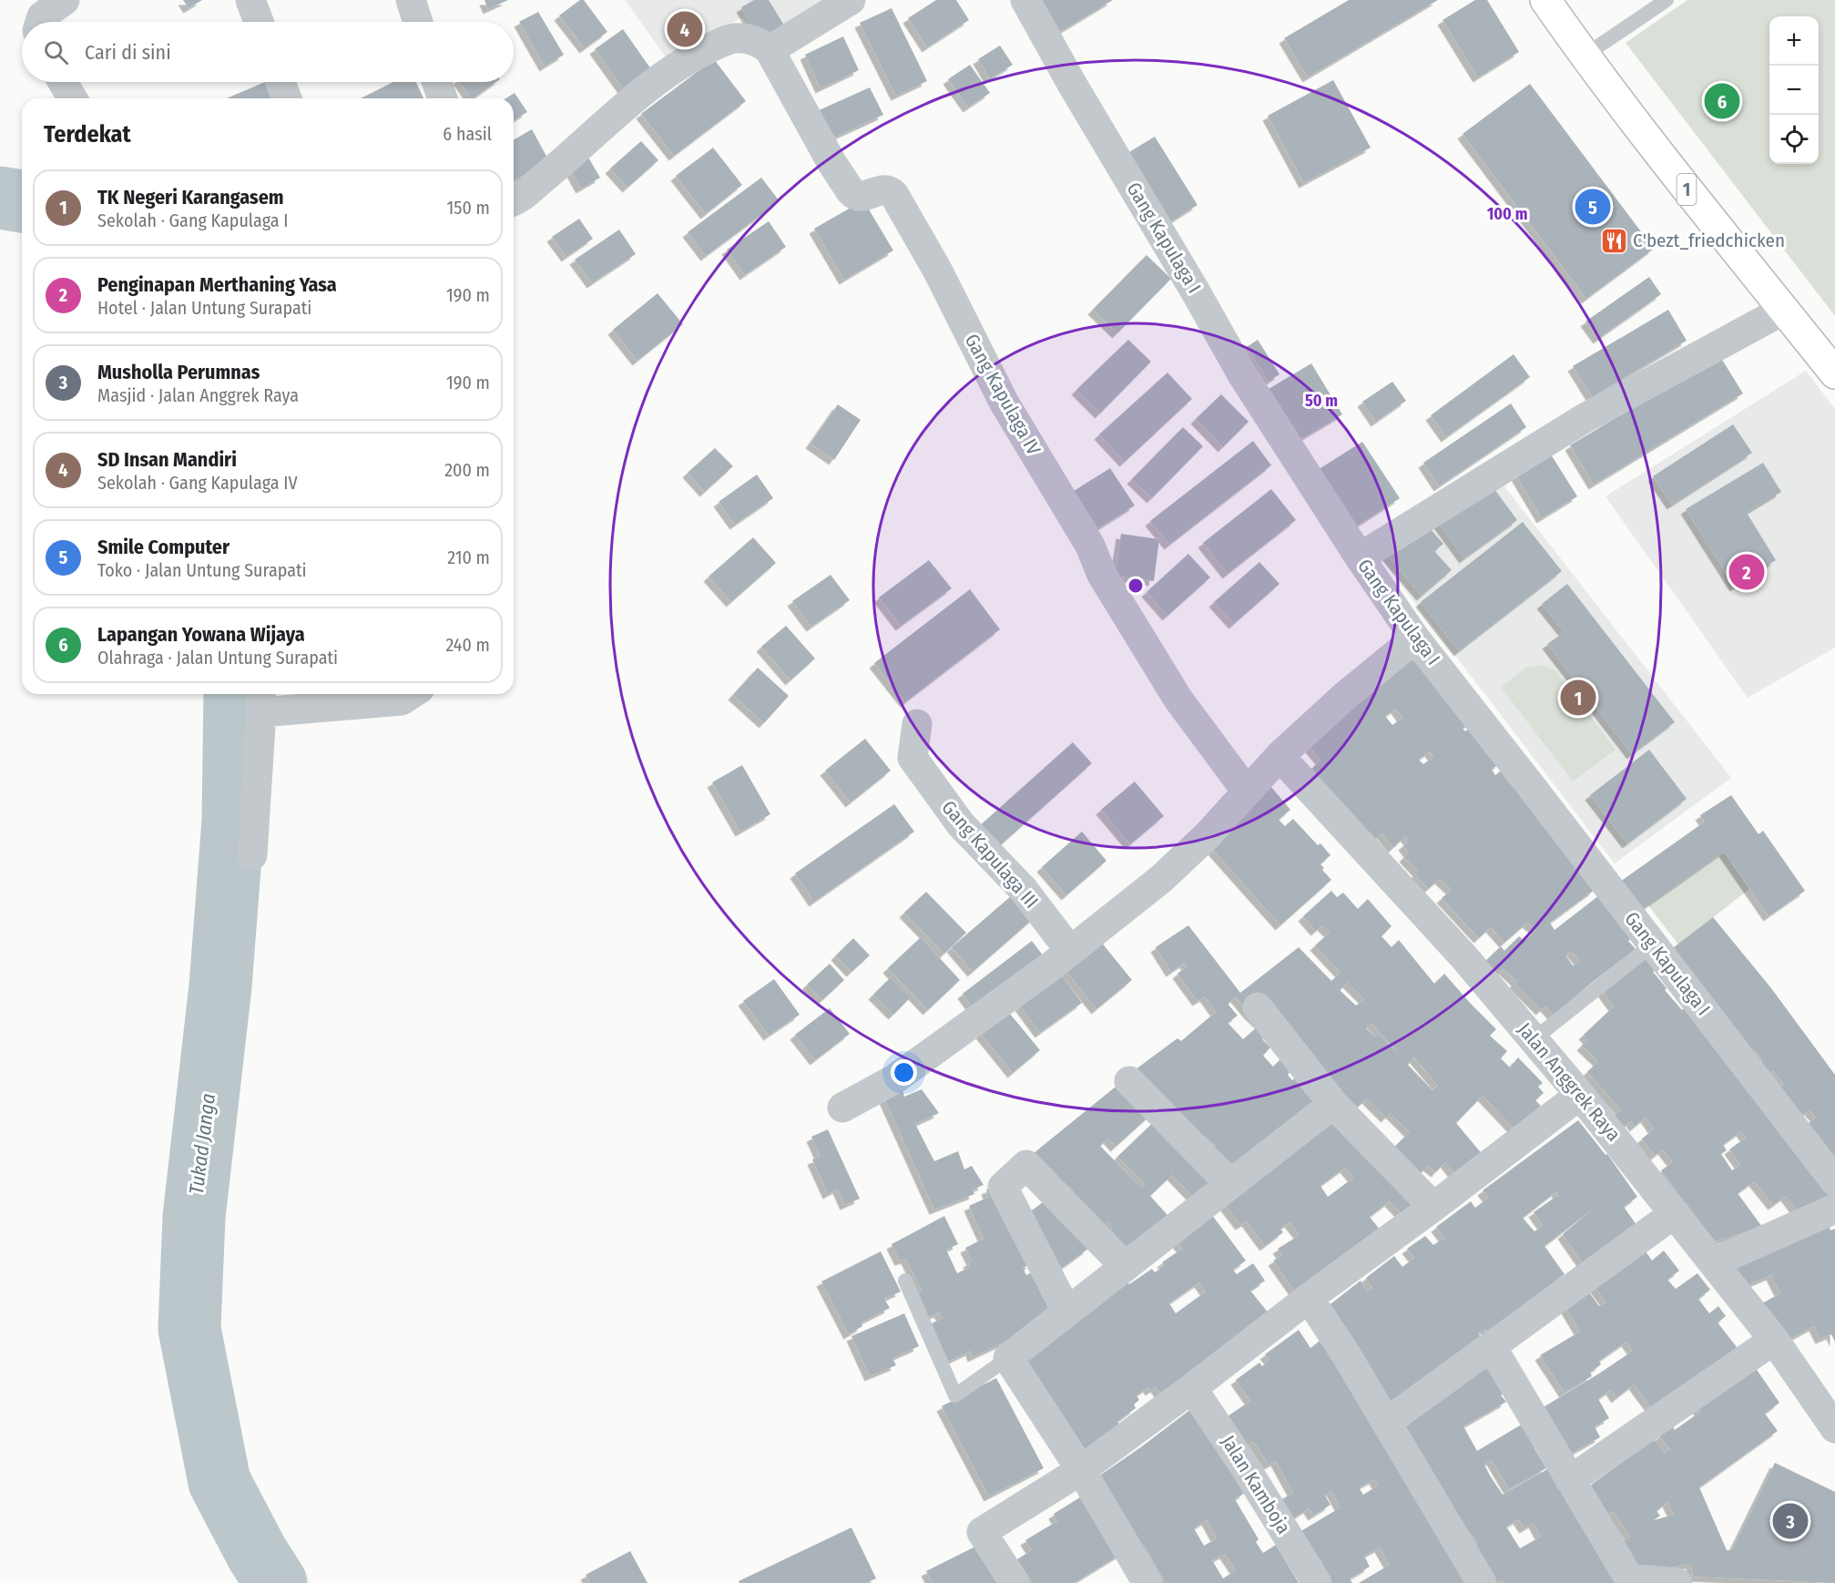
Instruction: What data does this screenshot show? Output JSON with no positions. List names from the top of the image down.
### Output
{
  "streets": {
    "highway": ["1"],
    "street": [
      "Gang Kapulaga I",
      "Gang Kapulaga IV",
      "Gang Kapulaga III",
      "Jalan Anggrek Raya",
      "Jalan Kamboja"
    ]
  },
  "water": ["Tukad Janga"],
  "places": {
    "restaurant": ["C'bezt_friedchicken"]
  },
  "page": {
    "pins": [
      "4",
      "6",
      "5",
      "2",
      "1",
      "3"
    ],
    "map_buttons": ["+", "−"],
    "search": "Cari di sini",
    "heading": ["Terdekat", "6 hasil"],
    "list": [
      {
        "mark": "1",
        "name": "TK Negeri Karangasem",
        "note": "Sekolah · Gang Kapulaga I",
        "value": "150 m"
      },
      {
        "mark": "2",
        "name": "Penginapan Merthaning Yasa",
        "note": "Hotel · Jalan Untung Surapati",
        "value": "190 m"
      },
      {
        "mark": "3",
        "name": "Musholla Perumnas",
        "note": "Masjid · Jalan Anggrek Raya",
        "value": "190 m"
      },
      {
        "mark": "4",
        "name": "SD Insan Mandiri",
        "note": "Sekolah · Gang Kapulaga IV",
        "value": "200 m"
      },
      {
        "mark": "5",
        "name": "Smile Computer",
        "note": "Toko · Jalan Untung Surapati",
        "value": "210 m"
      },
      {
        "mark": "6",
        "name": "Lapangan Yowana Wijaya",
        "note": "Olahraga · Jalan Untung Surapati",
        "value": "240 m"
      }
    ]
  },
  "rings": ["100 m", "50 m"]
}
